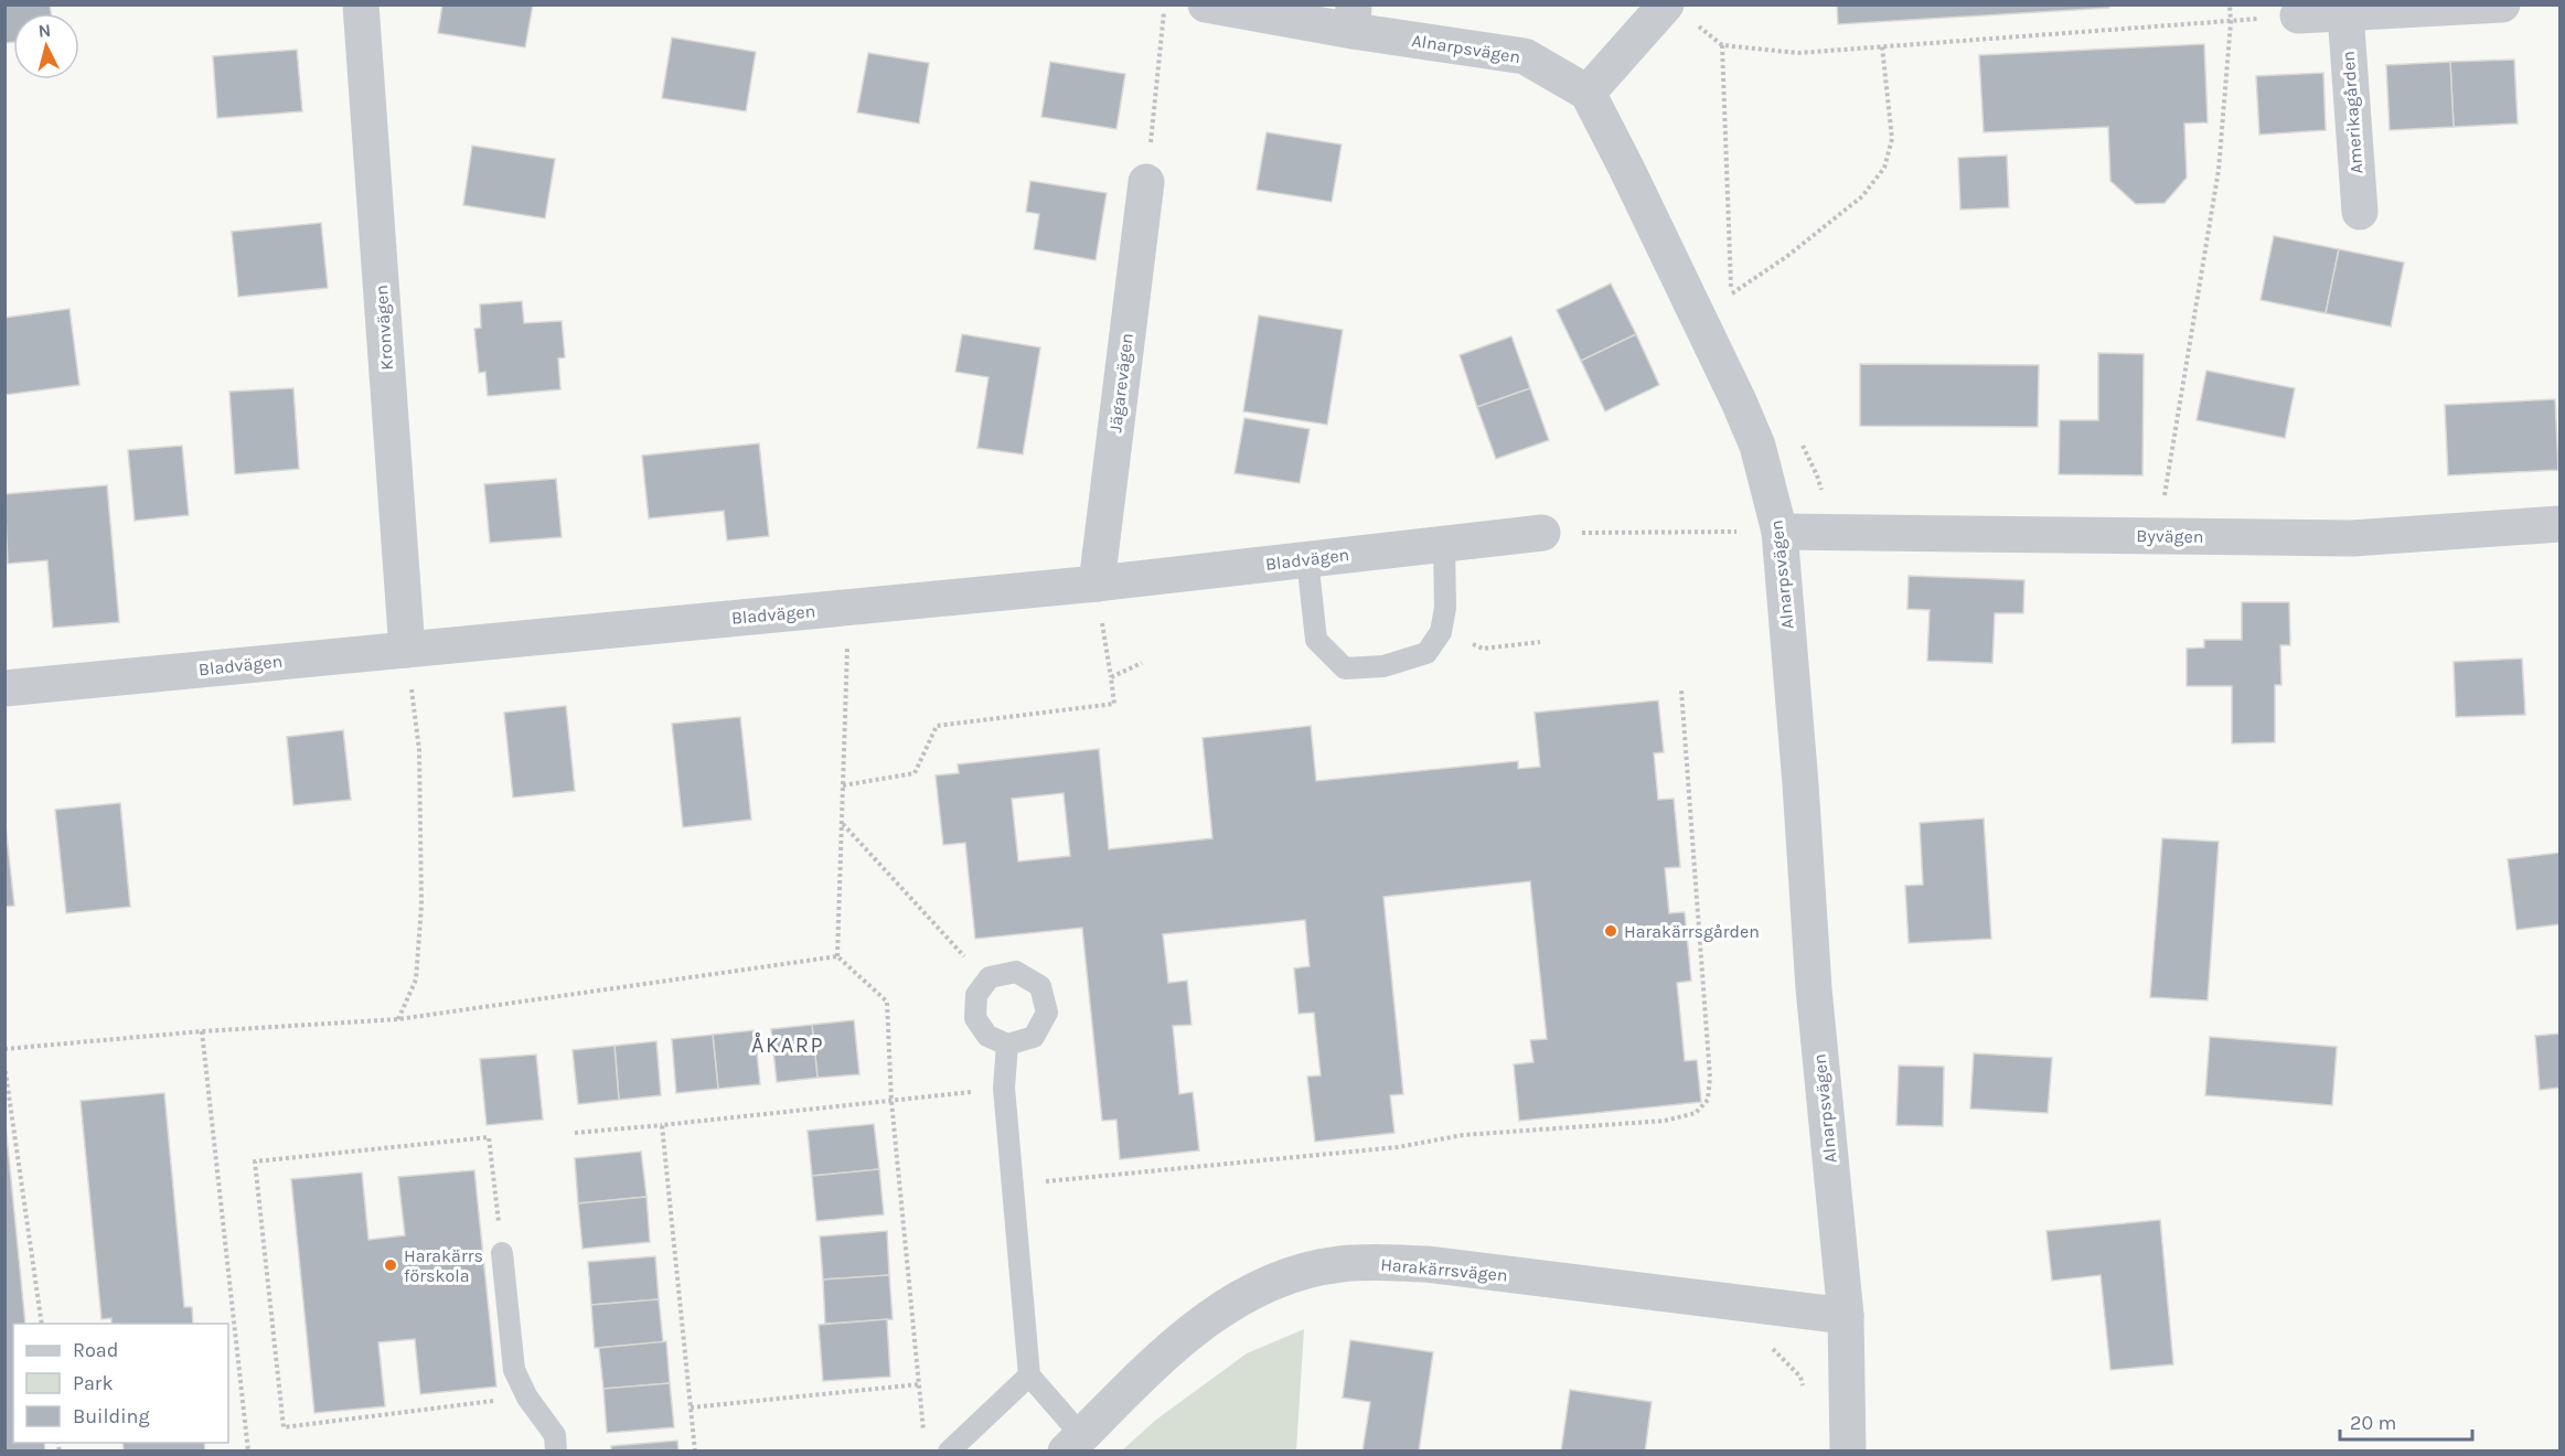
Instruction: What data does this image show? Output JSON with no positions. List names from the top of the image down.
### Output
{
  "streets": {
    "street": [
      "Alnarpsvägen",
      "Amerikagården",
      "Kronvägen",
      "Jägarevägen",
      "Byvägen",
      "Bladvägen",
      "Harakärrsvägen"
    ]
  },
  "crossings": [
    ["Alnarpsvägen", "Byvägen"],
    ["Alnarpsvägen", "Harakärrsvägen"],
    ["Kronvägen", "Bladvägen"],
    ["Jägarevägen", "Bladvägen"]
  ],
  "districts": ["ÅKARP"],
  "places": ["Harakärrsgården", "Harakärrs förskola"],
  "legend": ["Road", "Park", "Building"],
  "scale_bar": "20 m",
  "north": "top"
}
